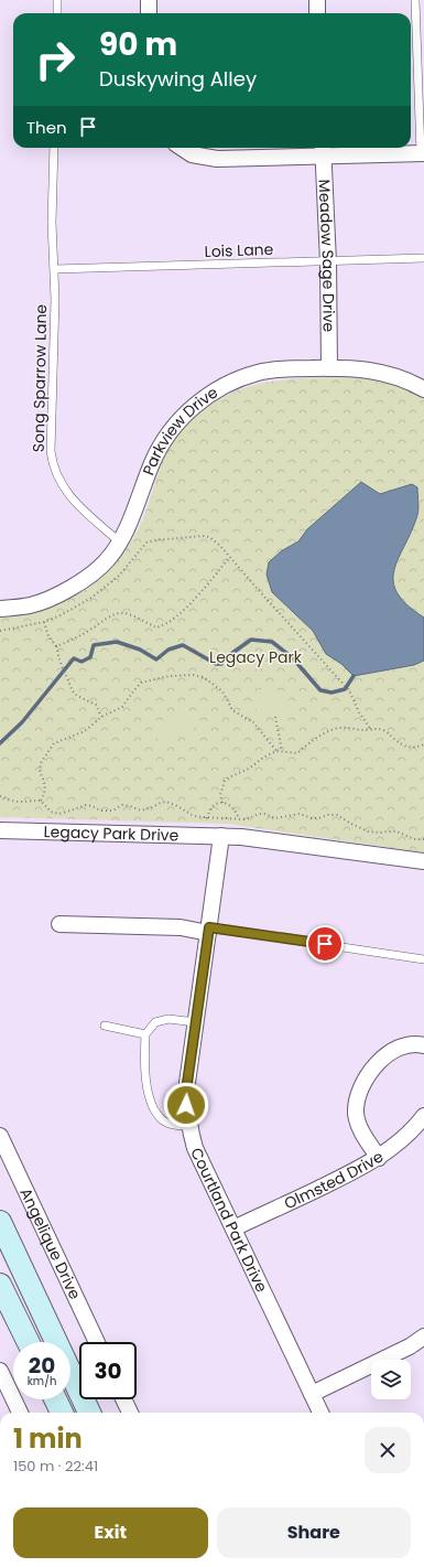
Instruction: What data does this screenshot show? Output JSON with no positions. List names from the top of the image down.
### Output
{
  "streets": {
    "street": [
      "Meadow Sage Drive",
      "Parkview Drive",
      "Legacy Park Drive",
      "Olmsted Drive",
      "Courtland Park Drive",
      "Angelique Drive"
    ],
    "lane": ["Lois Lane", "Song Sparrow Lane"]
  },
  "crossings": [
    ["Lois Lane", "Meadow Sage Drive"],
    ["Lois Lane", "Song Sparrow Lane"],
    ["Meadow Sage Drive", "Parkview Drive"],
    ["Song Sparrow Lane", "Parkview Drive"],
    ["Olmsted Drive", "Courtland Park Drive"]
  ],
  "parks": ["Legacy Park"],
  "page": {
    "turn": ["90 m", "Duskywing Alley"],
    "then": "Then",
    "speed": "20 km/h",
    "limit": "30",
    "heading": ["1 min", "150 m · 22:41"],
    "buttons": ["Exit", "Share"]
  }
}
